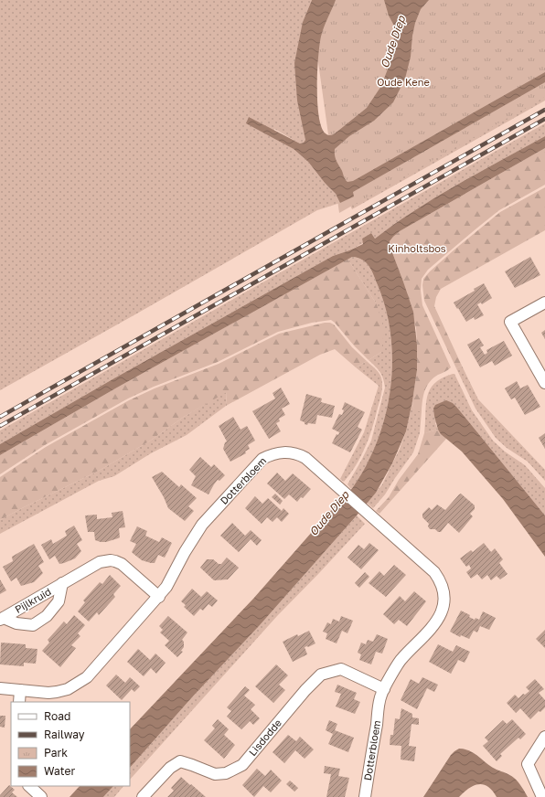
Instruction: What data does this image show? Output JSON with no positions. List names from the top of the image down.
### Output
{
  "streets": {
    "street": ["Dotterbloem", "Pijlkruid", "Lisdodde"]
  },
  "crossings": [
    ["Dotterbloem", "Pijlkruid"],
    ["Dotterbloem", "Lisdodde"]
  ],
  "water": ["Oude Diep"],
  "parks": ["Oude Kene", "Kinholtsbos"],
  "legend": [
    "Road",
    "Railway",
    "Park",
    "Water"
  ]
}
